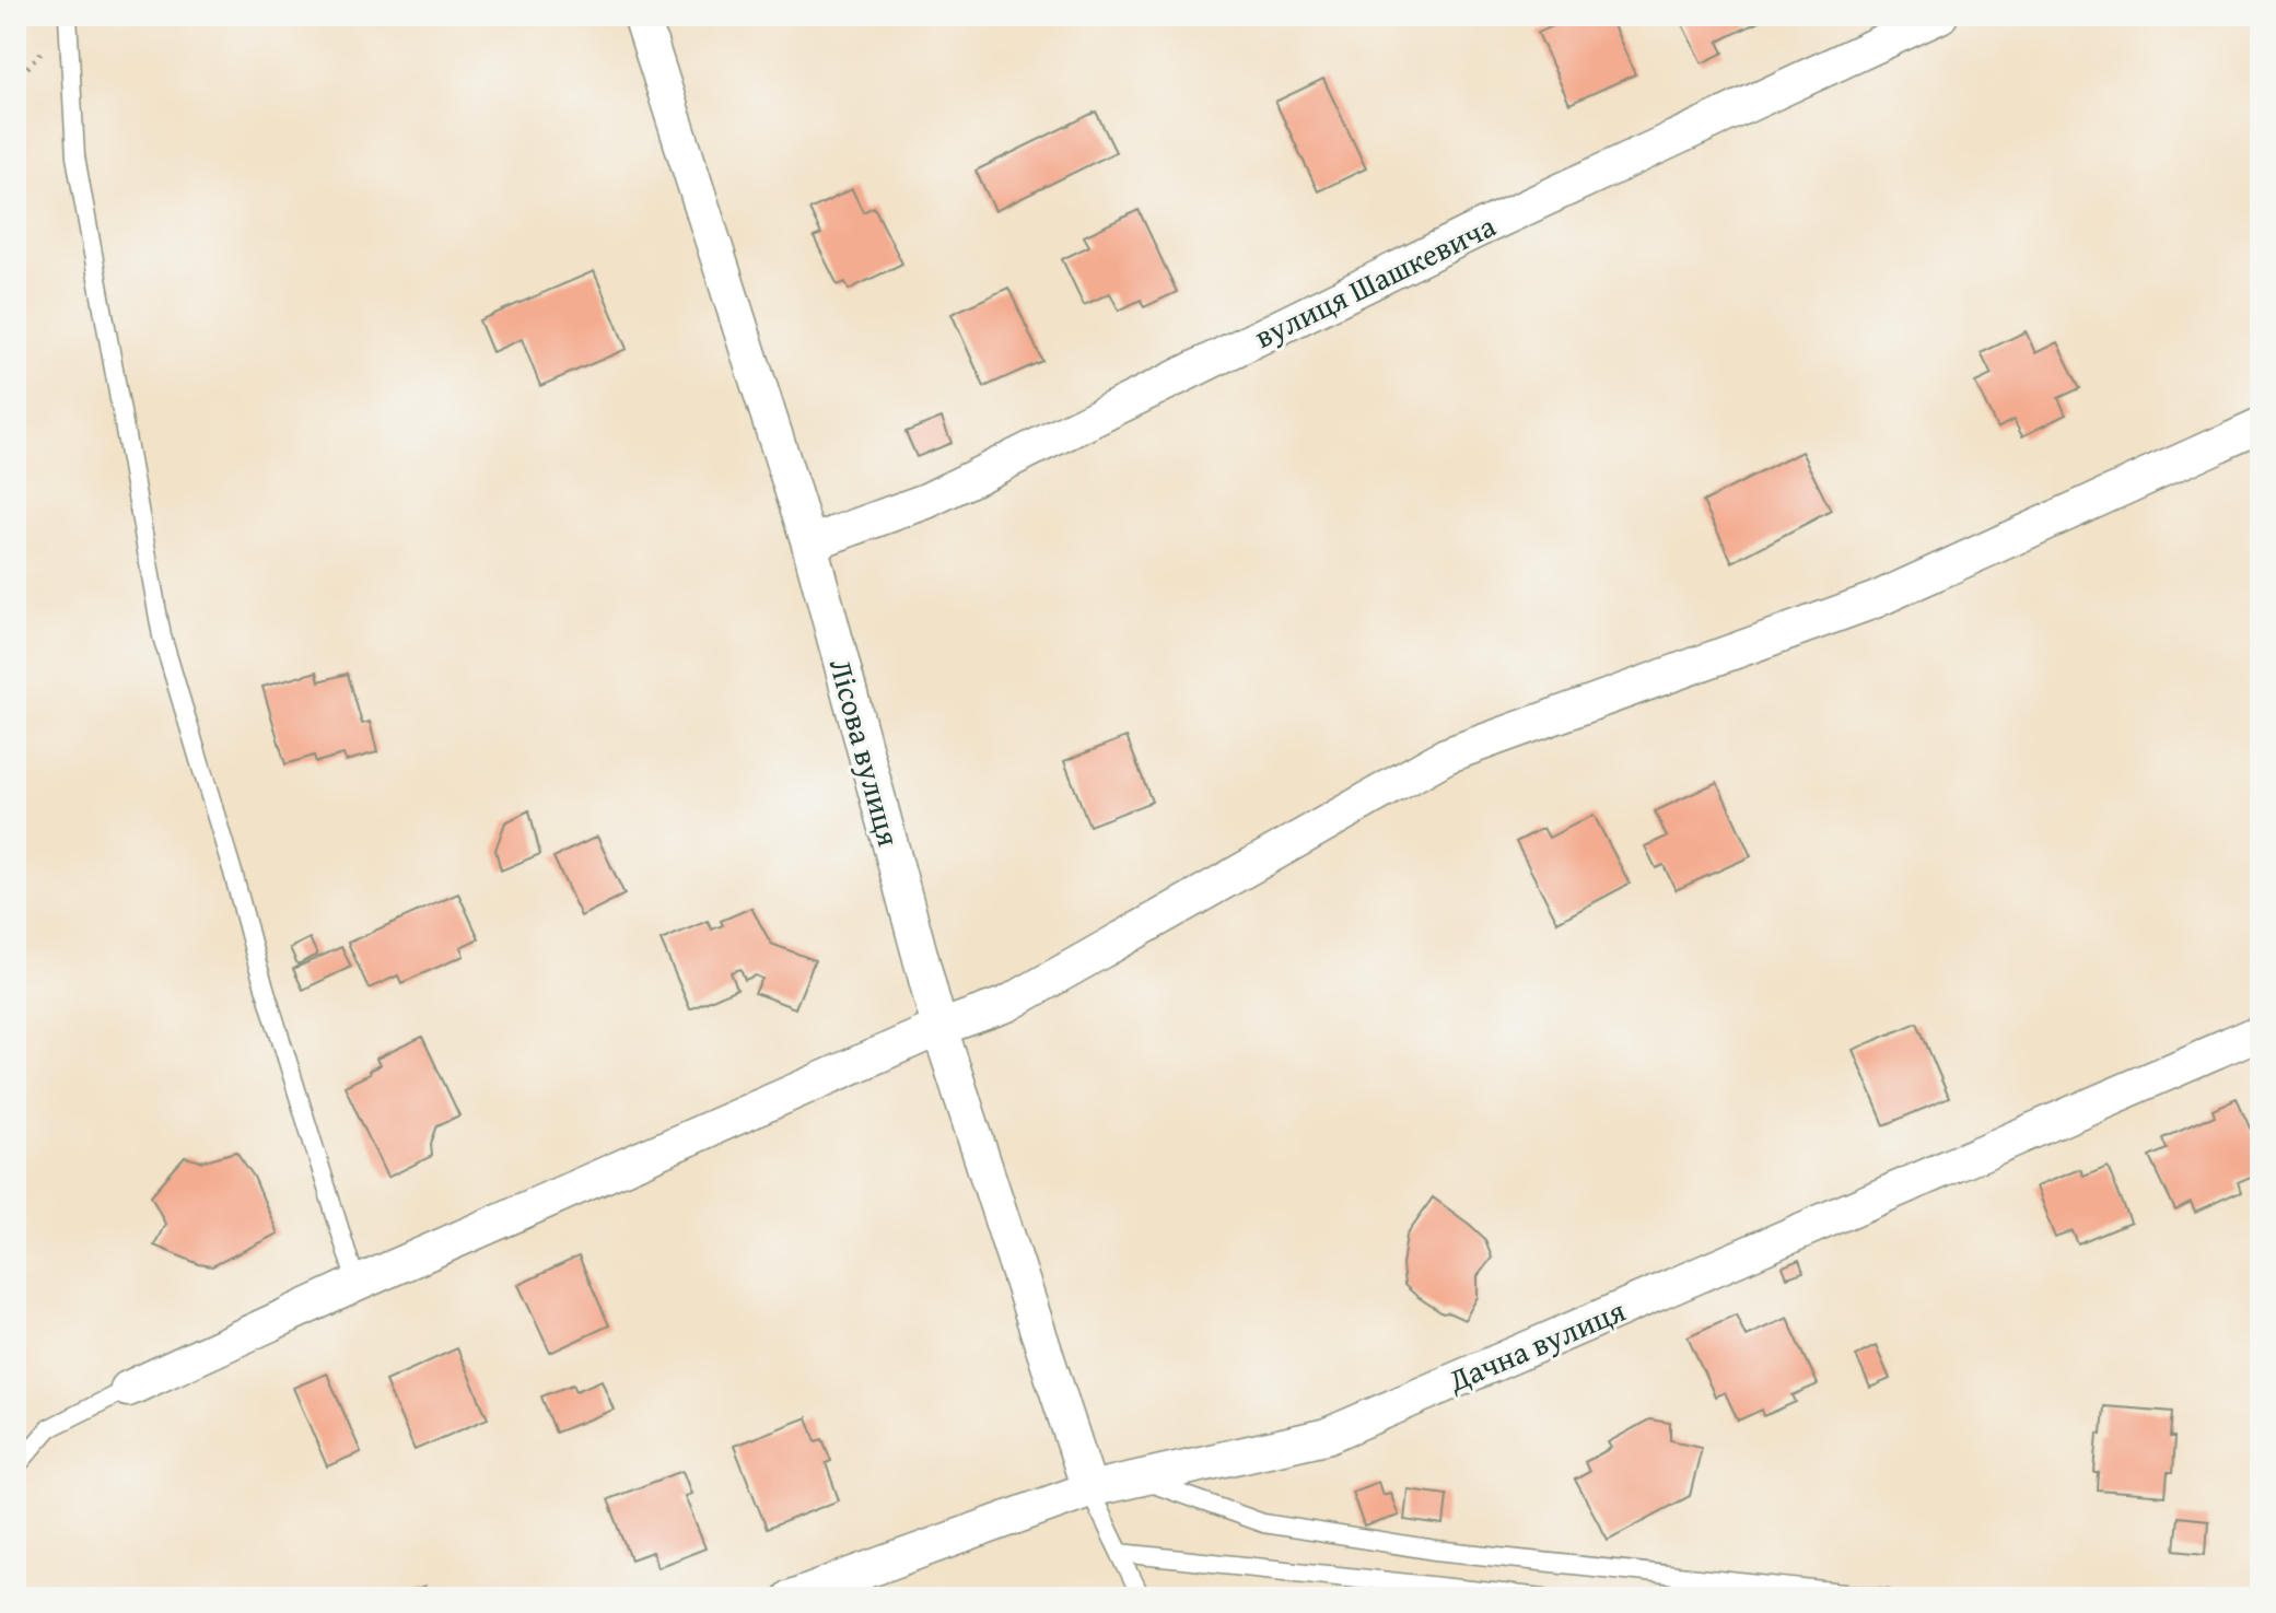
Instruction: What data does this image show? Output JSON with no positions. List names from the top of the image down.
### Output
{
  "streets": {
    "street": ["вулиця Шашкевича", "Лісова вулиця", "Дачна вулиця"]
  },
  "crossings": [
    ["вулиця Шашкевича", "Лісова вулиця"],
    ["Лісова вулиця", "Дачна вулиця"]
  ]
}
